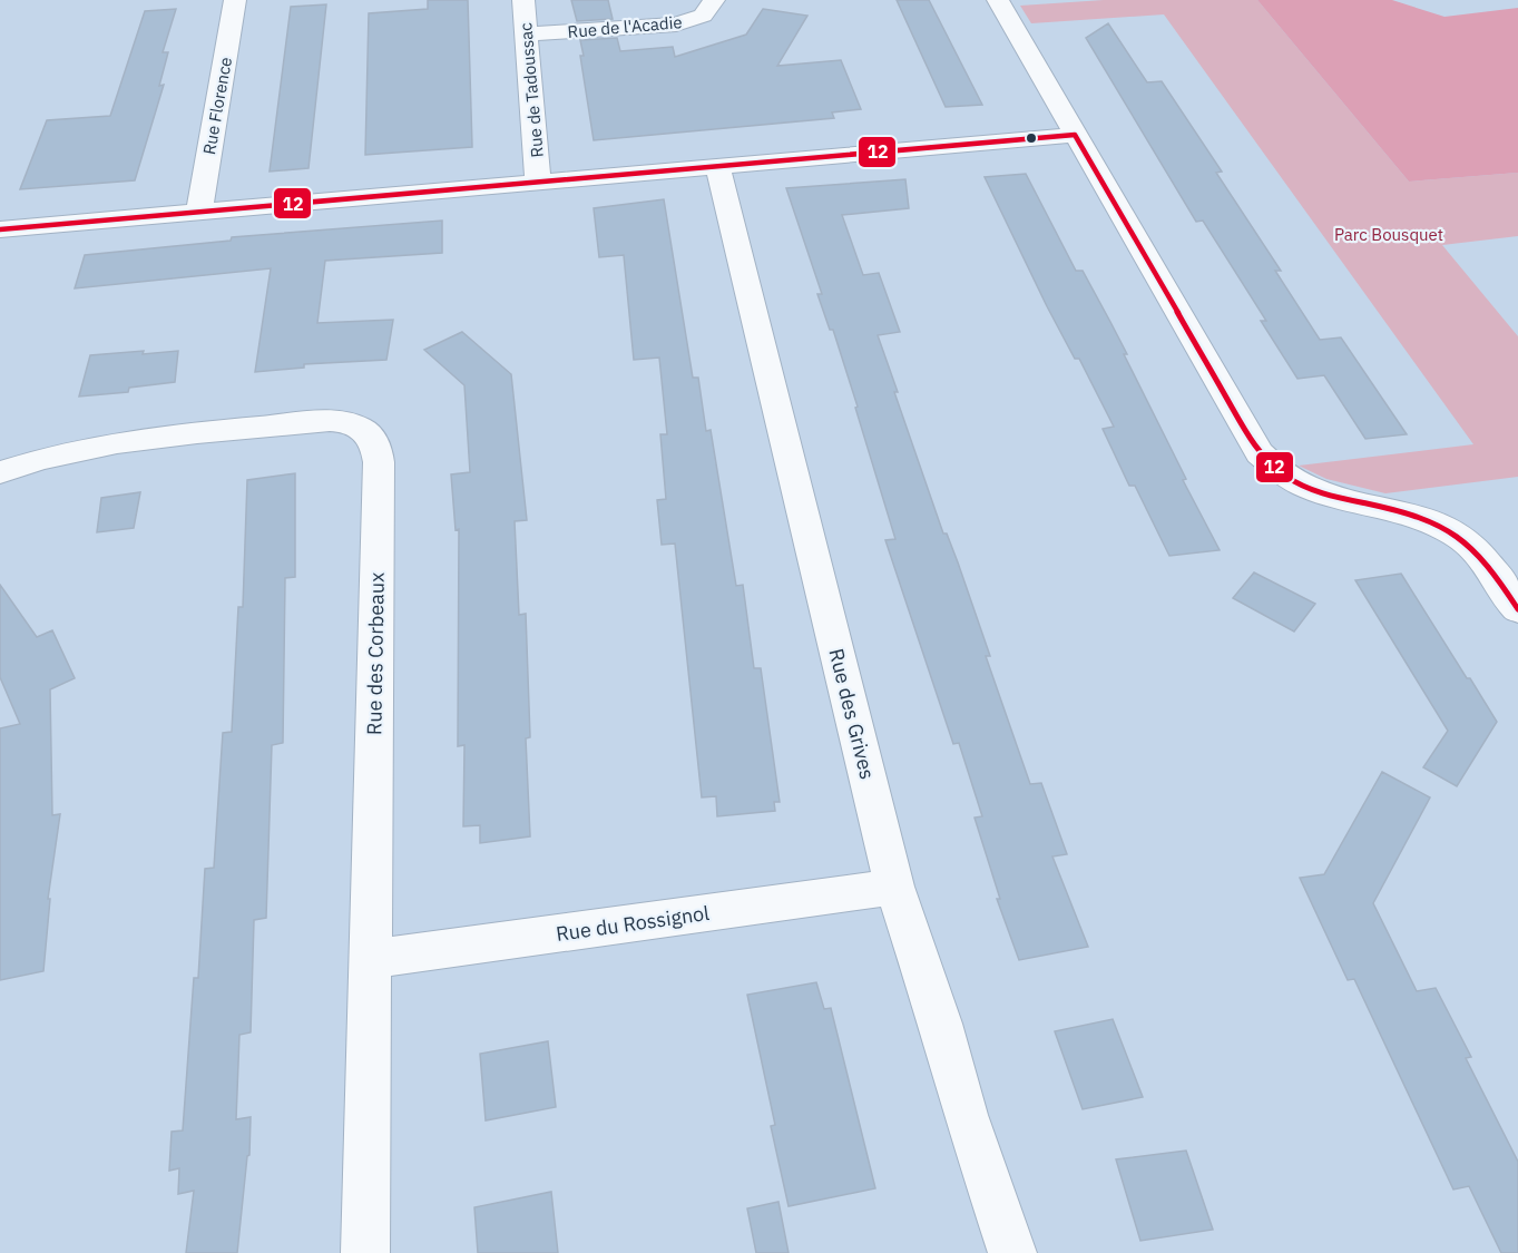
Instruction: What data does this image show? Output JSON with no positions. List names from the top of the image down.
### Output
{
  "streets": {
    "street": [
      "Rue de l'Acadie",
      "Rue de Tadoussac",
      "Rue Florence",
      "Rue des Corbeaux",
      "Rue des Grives",
      "Rue du Rossignol"
    ]
  },
  "crossings": [
    ["Rue de l'Acadie", "Rue de Tadoussac"],
    ["Rue des Corbeaux", "Rue du Rossignol"],
    ["Rue des Grives", "Rue du Rossignol"]
  ],
  "parks": ["Parc Bousquet"],
  "lines": ["transit line 12"]
}
